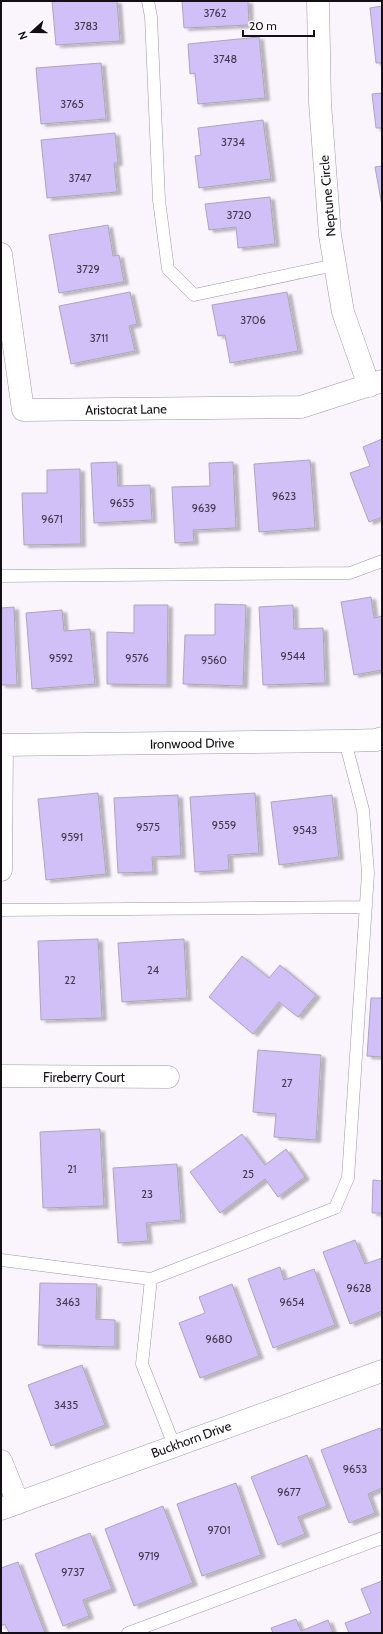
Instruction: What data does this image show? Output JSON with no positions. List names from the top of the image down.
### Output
{
  "streets": {
    "street": [
      "Neptune Circle",
      "Aristocrat Lane",
      "Ironwood Drive",
      "Fireberry Court",
      "Buckhorn Drive"
    ]
  },
  "crossings": [
    ["Neptune Circle", "Aristocrat Lane"]
  ],
  "house_numbers": [
    "3762",
    "3783",
    "3748",
    "3765",
    "3734",
    "3747",
    "3720",
    "3729",
    "3706",
    "3711",
    "9623",
    "9655",
    "9639",
    "9671",
    "9544",
    "9592",
    "9576",
    "9560",
    "9559",
    "9575",
    "9543",
    "9591",
    "24",
    "22",
    "27",
    "21",
    "25",
    "23",
    "9628",
    "3463",
    "9654",
    "9680",
    "3435",
    "9653",
    "9677",
    "9701",
    "9719",
    "9737"
  ],
  "scale_bar": "20 m",
  "north": "left"
}
